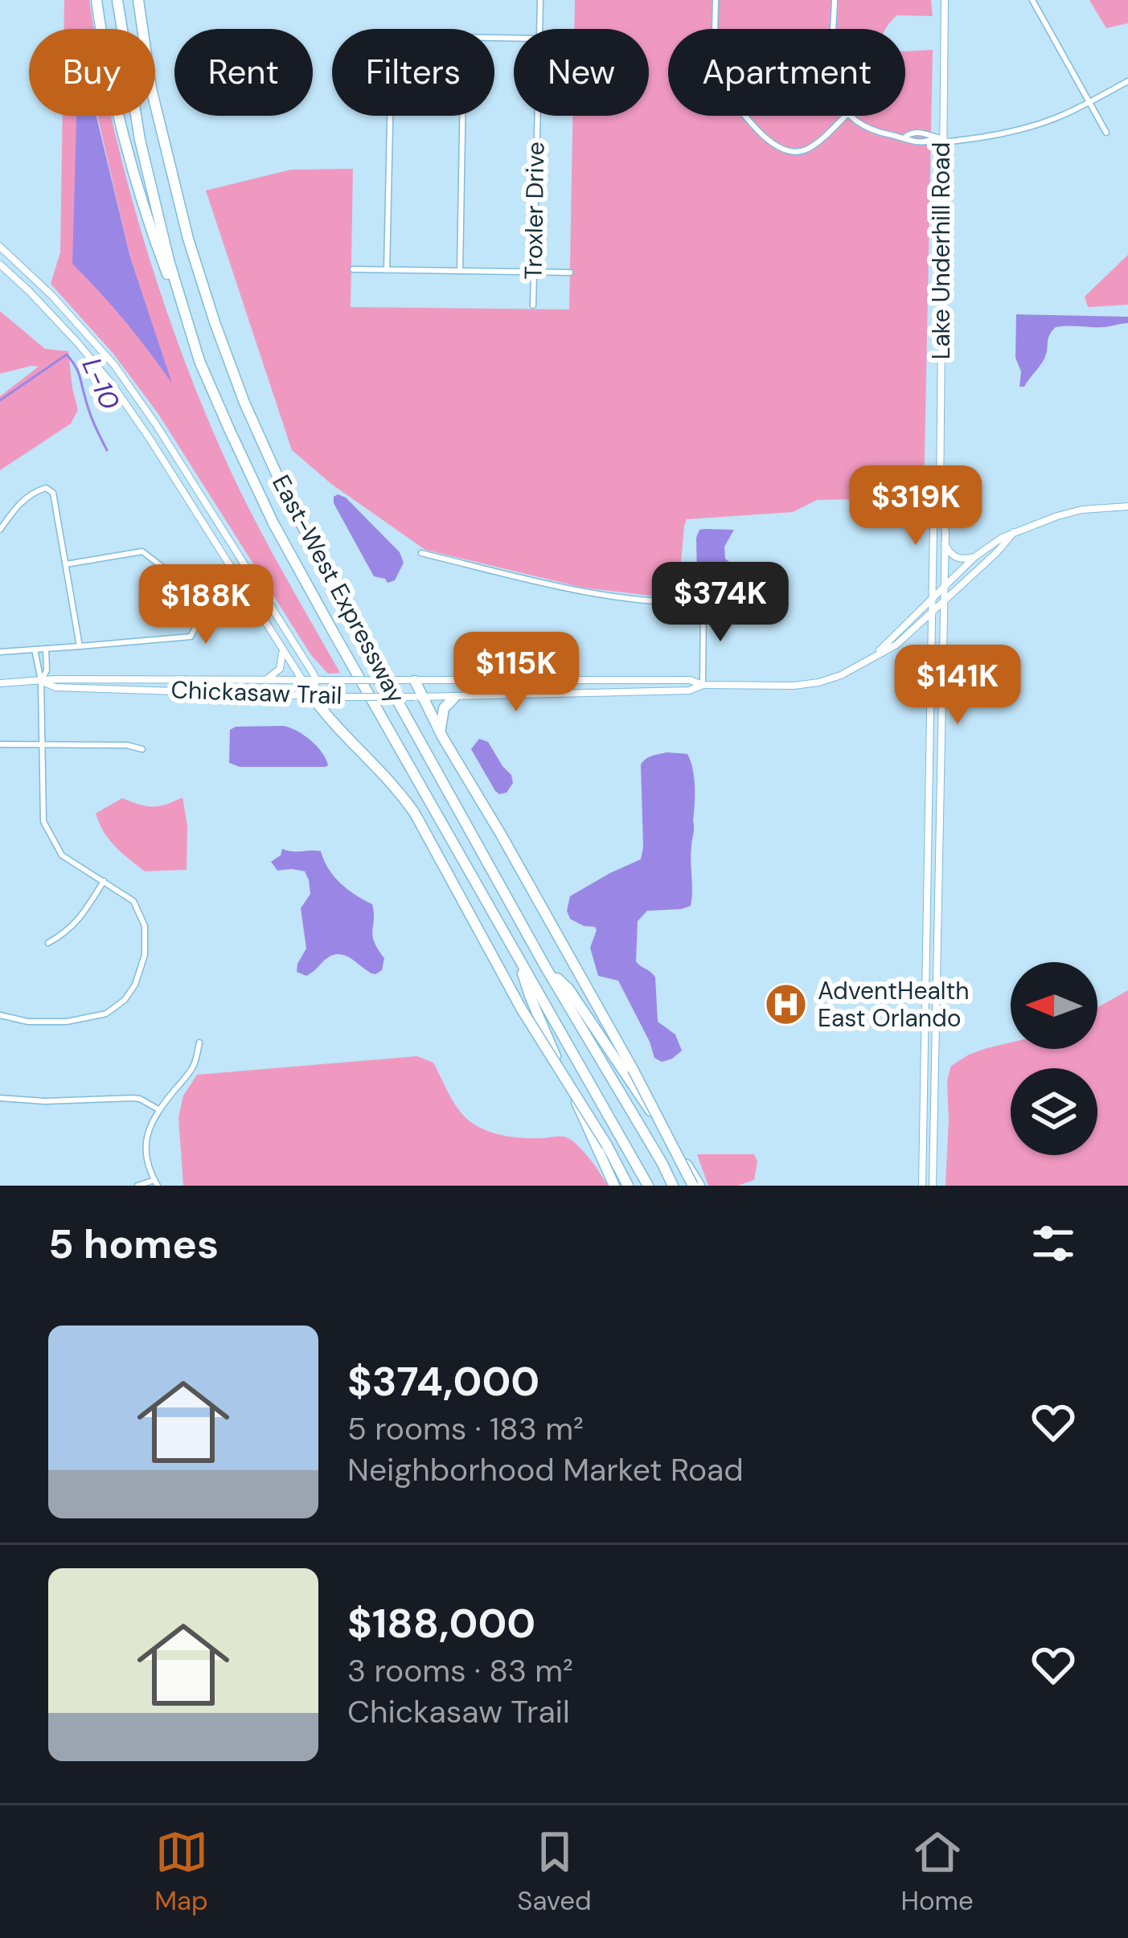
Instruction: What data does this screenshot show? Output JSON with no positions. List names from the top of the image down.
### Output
{
  "streets": {
    "highway": ["East-West Expressway"],
    "street": ["Troxler Drive", "Lake Underhill Road", "Chickasaw Trail"]
  },
  "crossings": [
    ["Lake Underhill Road", "Chickasaw Trail"]
  ],
  "water": ["L-10"],
  "places": {
    "hospital": ["AdventHealth East Orlando"]
  },
  "north": "left",
  "page": {
    "chip": [
      "Buy",
      "Rent",
      "Filters",
      "New",
      "Apartment"
    ],
    "price": [
      "$319K",
      "$374K",
      "$188K",
      "$115K",
      "$141K"
    ],
    "heading": "5 homes",
    "list": [
      {
        "name": "$374,000",
        "note": "5 rooms · 183 m² · Neighborhood Market Road"
      },
      {
        "name": "$188,000",
        "note": "3 rooms · 83 m² · Chickasaw Trail"
      }
    ],
    "tabs": ["Map", "Saved", "Home"]
  }
}
